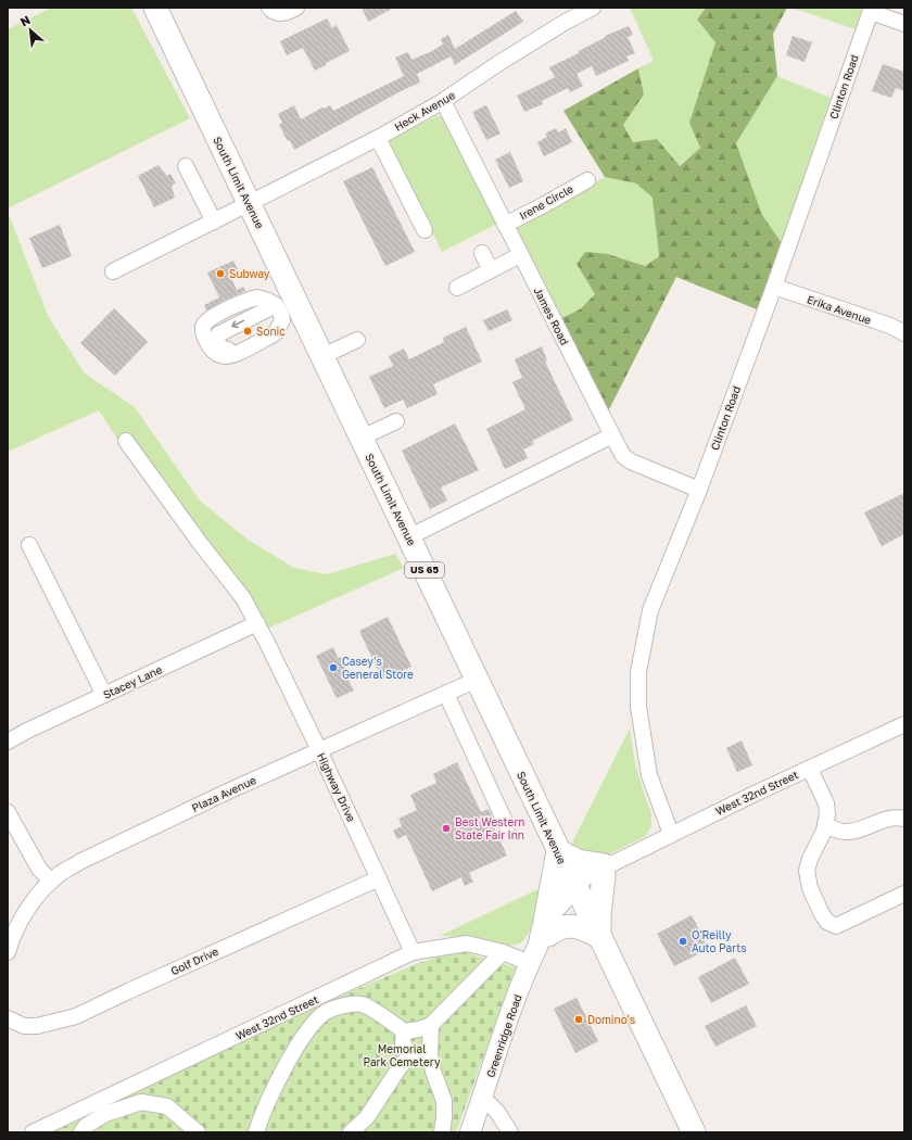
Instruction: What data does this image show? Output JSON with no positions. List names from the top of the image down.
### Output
{
  "streets": {
    "highway": ["South Limit Avenue", "US 65"],
    "main road": ["Greenridge Road"],
    "street": [
      "Clinton Road",
      "Heck Avenue",
      "Irene Circle",
      "Erika Avenue",
      "James Road",
      "Stacey Lane",
      "Highway Drive",
      "West 32nd Street",
      "Plaza Avenue",
      "Golf Drive"
    ]
  },
  "crossings": [
    ["Clinton Road", "Erika Avenue"],
    ["Clinton Road", "James Road"],
    ["Clinton Road", "West 32nd Street"],
    ["Heck Avenue", "South Limit Avenue"],
    ["Heck Avenue", "James Road"],
    ["South Limit Avenue", "West 32nd Street"],
    ["South Limit Avenue", "Plaza Avenue"],
    ["South Limit Avenue", "Greenridge Road"],
    ["Irene Circle", "James Road"],
    ["Stacey Lane", "Highway Drive"],
    ["Highway Drive", "West 32nd Street"],
    ["Highway Drive", "Plaza Avenue"],
    ["Highway Drive", "Golf Drive"],
    ["West 32nd Street", "Greenridge Road"]
  ],
  "parks": ["Memorial Park Cemetery"],
  "places": [
    "Subway",
    "Sonic",
    "Casey's General Store",
    "Best Western State Fair Inn",
    "O'Reilly Auto Parts",
    "Domino's"
  ],
  "north": "top left"
}
